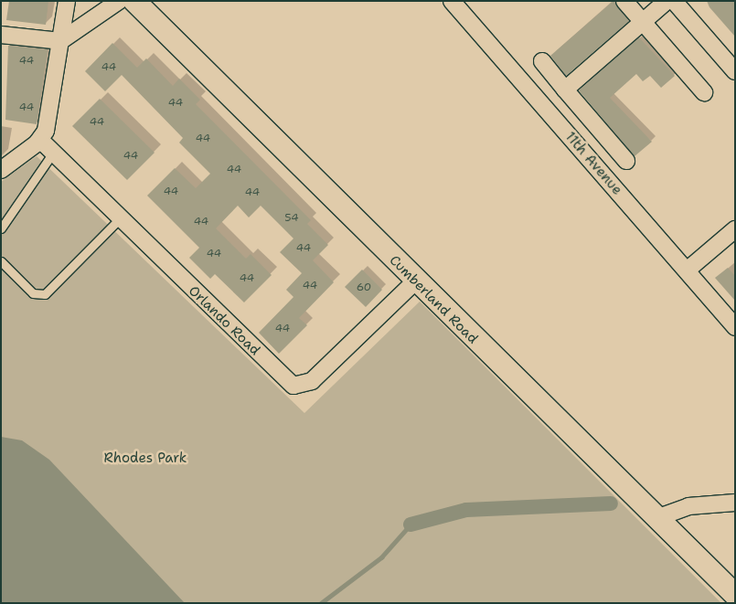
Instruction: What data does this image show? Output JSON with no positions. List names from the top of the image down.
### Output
{
  "streets": {
    "street": ["11th Avenue", "Cumberland Road", "Orlando Road"]
  },
  "crossings": [
    ["Cumberland Road", "Orlando Road"]
  ],
  "parks": ["Rhodes Park"],
  "house_numbers": [
    "44",
    "44",
    "44",
    "44",
    "44",
    "44",
    "44",
    "44",
    "44",
    "44",
    "54",
    "44",
    "44",
    "44",
    "44",
    "44",
    "60",
    "44"
  ]
}
